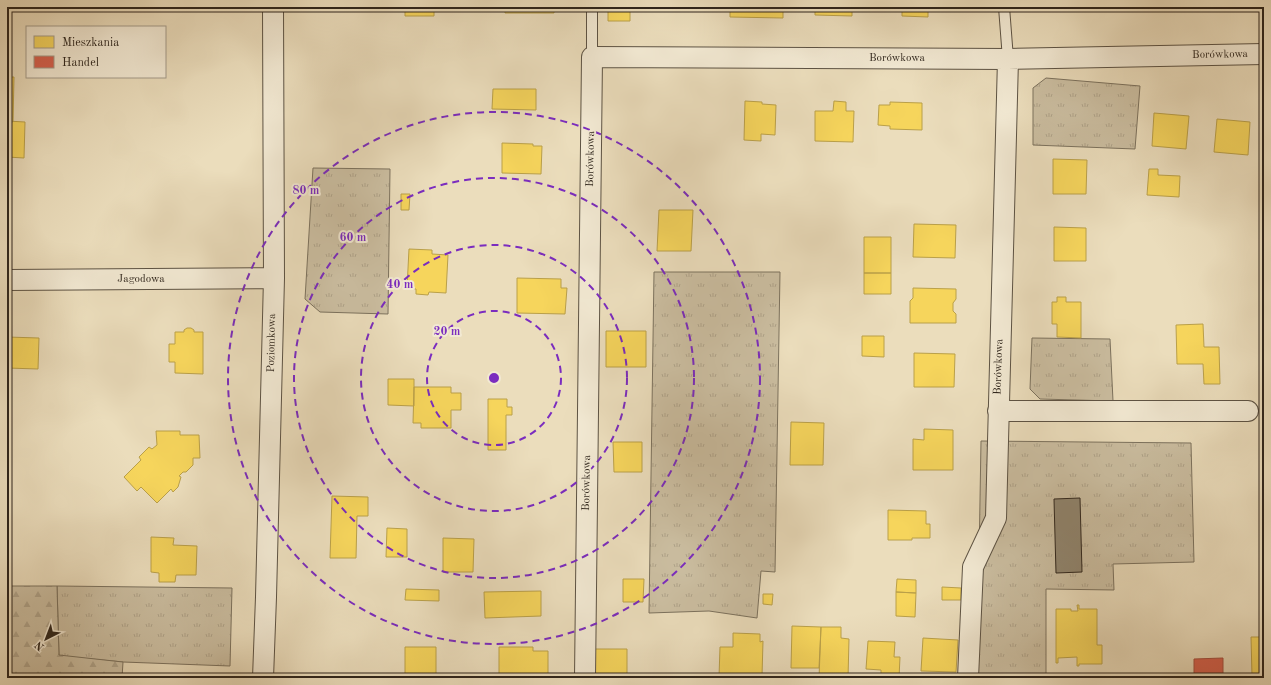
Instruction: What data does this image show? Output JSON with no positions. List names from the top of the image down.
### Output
{
  "streets": {
    "street": ["Borówkowa", "Jagodowa", "Poziomkowa"]
  },
  "crossings": [
    ["Jagodowa", "Poziomkowa"]
  ],
  "legend": ["Mieszkania", "Handel"],
  "north": "bottom left",
  "rings": [
    "80 m",
    "60 m",
    "40 m",
    "20 m"
  ]
}
